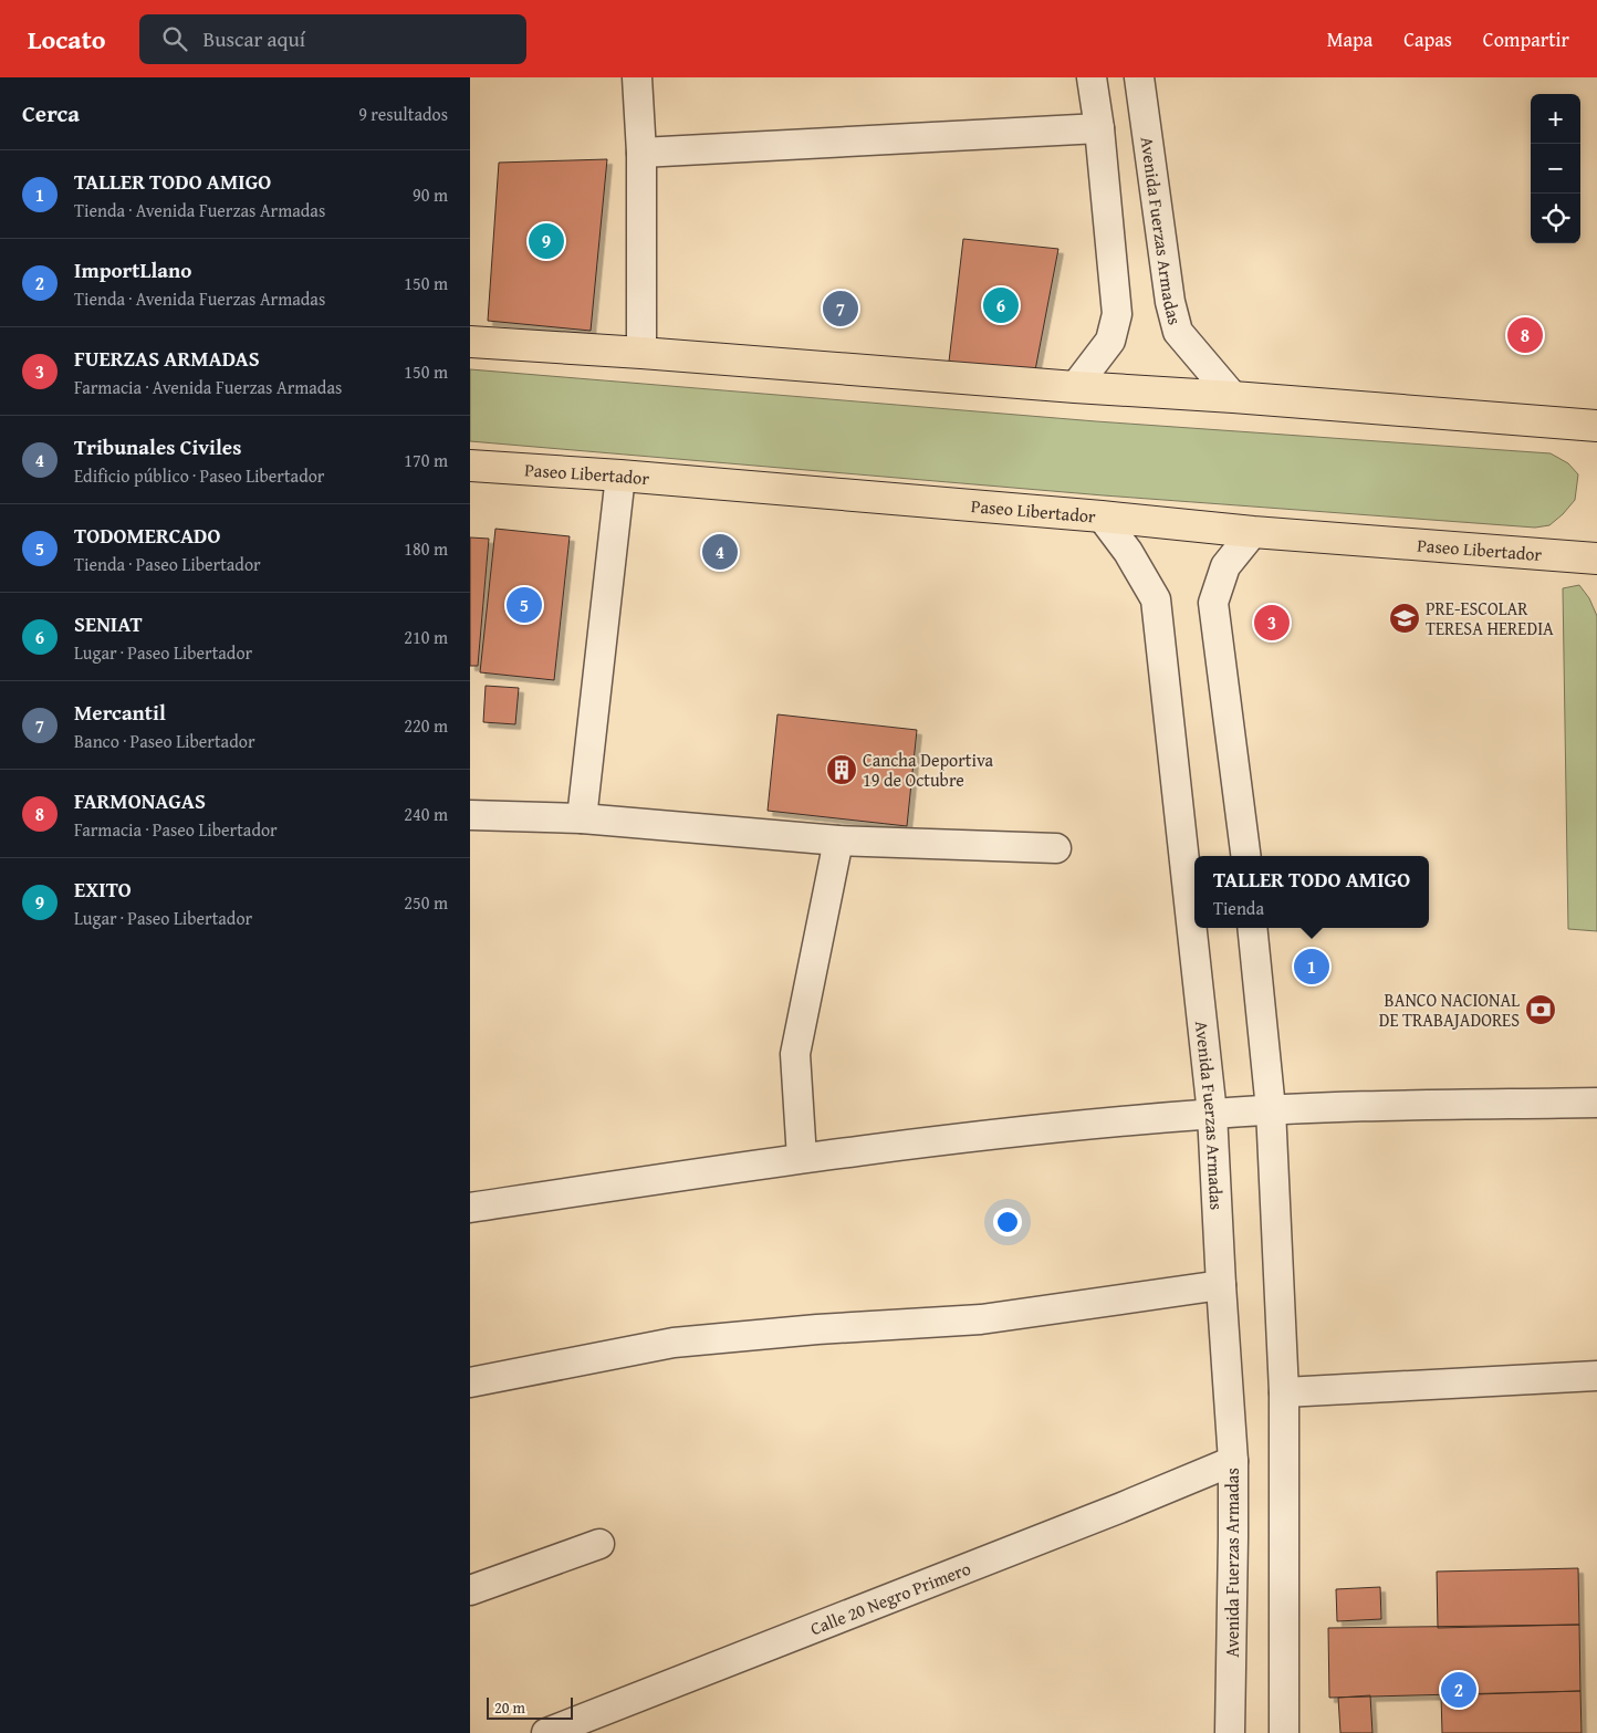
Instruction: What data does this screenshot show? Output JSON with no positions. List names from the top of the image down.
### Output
{
  "streets": {
    "main road": ["Paseo Libertador"],
    "street": ["Avenida Fuerzas Armadas", "Calle 20 Negro Primero"]
  },
  "crossings": [
    ["Avenida Fuerzas Armadas", "Paseo Libertador"],
    ["Avenida Fuerzas Armadas", "Calle 20 Negro Primero"]
  ],
  "places": {
    "school or university": ["PRE-ESCOLAR TERESA HEREDIA"],
    "building": ["Cancha Deportiva 19 de Octubre"],
    "bank": ["BANCO NACIONAL DE TRABAJADORES"]
  },
  "scale_bar": "20 m",
  "page": {
    "header": "Locato",
    "search": "Buscar aquí",
    "nav": ["Mapa", "Capas", "Compartir"],
    "heading": ["Cerca", "9 resultados"],
    "map_buttons": ["+", "−"],
    "list": [
      {
        "mark": "1",
        "name": "TALLER TODO AMIGO",
        "note": "Tienda · Avenida Fuerzas Armadas",
        "value": "90 m"
      },
      {
        "mark": "2",
        "name": "ImportLlano",
        "note": "Tienda · Avenida Fuerzas Armadas",
        "value": "150 m"
      },
      {
        "mark": "3",
        "name": "FUERZAS ARMADAS",
        "note": "Farmacia · Avenida Fuerzas Armadas",
        "value": "150 m"
      },
      {
        "mark": "4",
        "name": "Tribunales Civiles",
        "note": "Edificio público · Paseo Libertador",
        "value": "170 m"
      },
      {
        "mark": "5",
        "name": "TODOMERCADO",
        "note": "Tienda · Paseo Libertador",
        "value": "180 m"
      },
      {
        "mark": "6",
        "name": "SENIAT",
        "note": "Lugar · Paseo Libertador",
        "value": "210 m"
      },
      {
        "mark": "7",
        "name": "Mercantil",
        "note": "Banco · Paseo Libertador",
        "value": "220 m"
      },
      {
        "mark": "8",
        "name": "FARMONAGAS",
        "note": "Farmacia · Paseo Libertador",
        "value": "240 m"
      },
      {
        "mark": "9",
        "name": "EXITO",
        "note": "Lugar · Paseo Libertador",
        "value": "250 m"
      }
    ],
    "pins": [
      "9",
      "6",
      "7",
      "8",
      "4",
      "5",
      "3",
      "1",
      "2"
    ],
    "popup": ["TALLER TODO AMIGO", "Tienda"],
    "scale": "20 m"
  }
}
